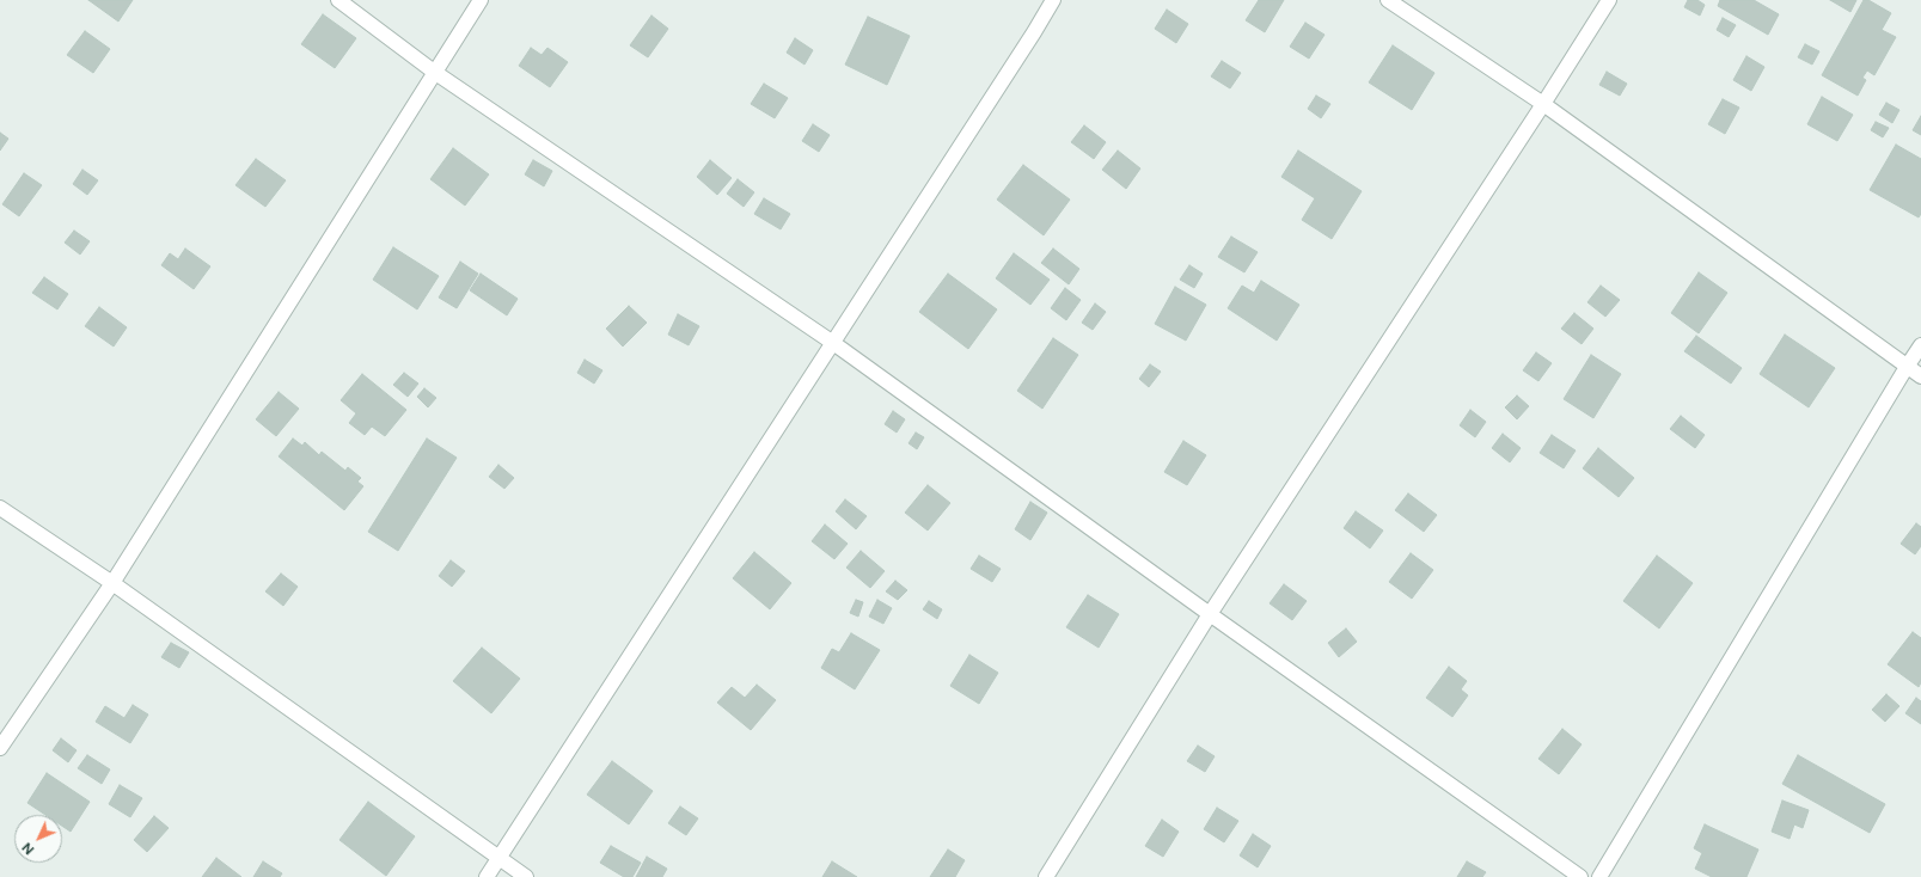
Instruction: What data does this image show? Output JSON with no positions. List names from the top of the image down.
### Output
{
  "north": "bottom left"
}
